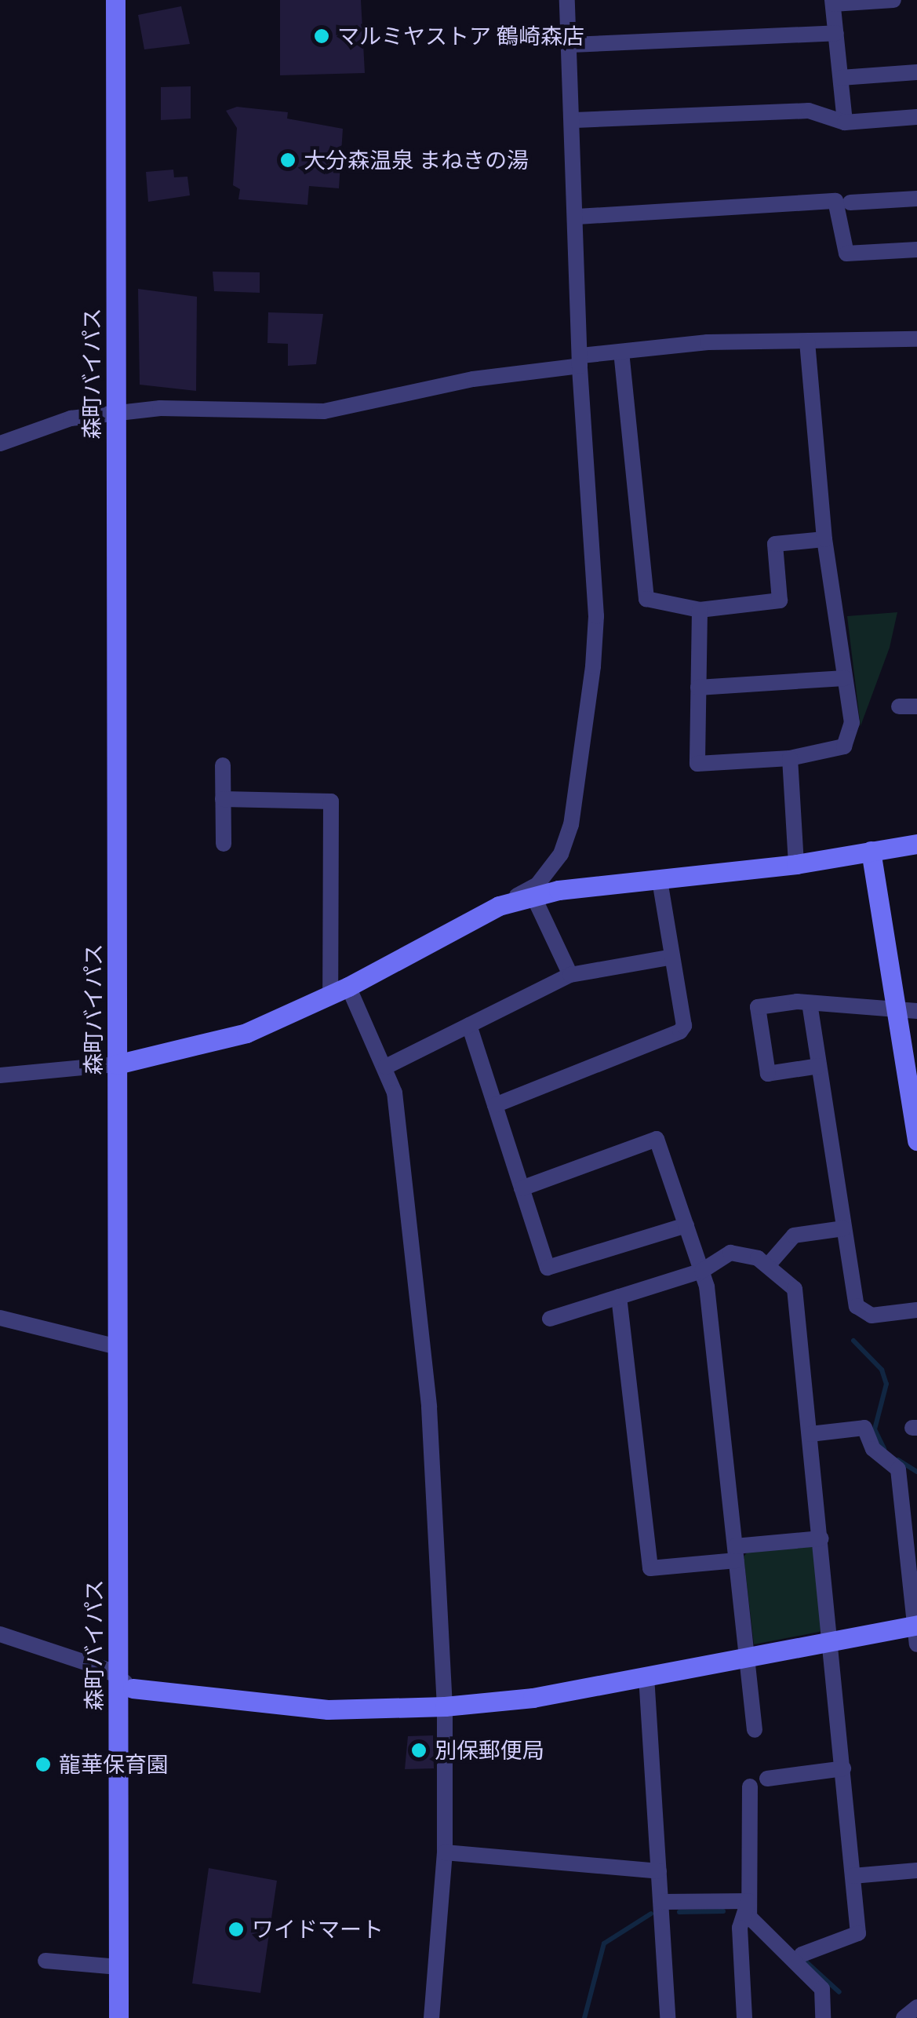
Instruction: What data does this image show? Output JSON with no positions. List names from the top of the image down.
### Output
{
  "streets": {
    "main road": ["森町バイパス"]
  },
  "places": [
    "マルミヤストア 鶴崎森店",
    "大分森温泉 まねきの湯",
    "別保郵便局",
    "龍華保育園",
    "ワイドマート"
  ]
}
